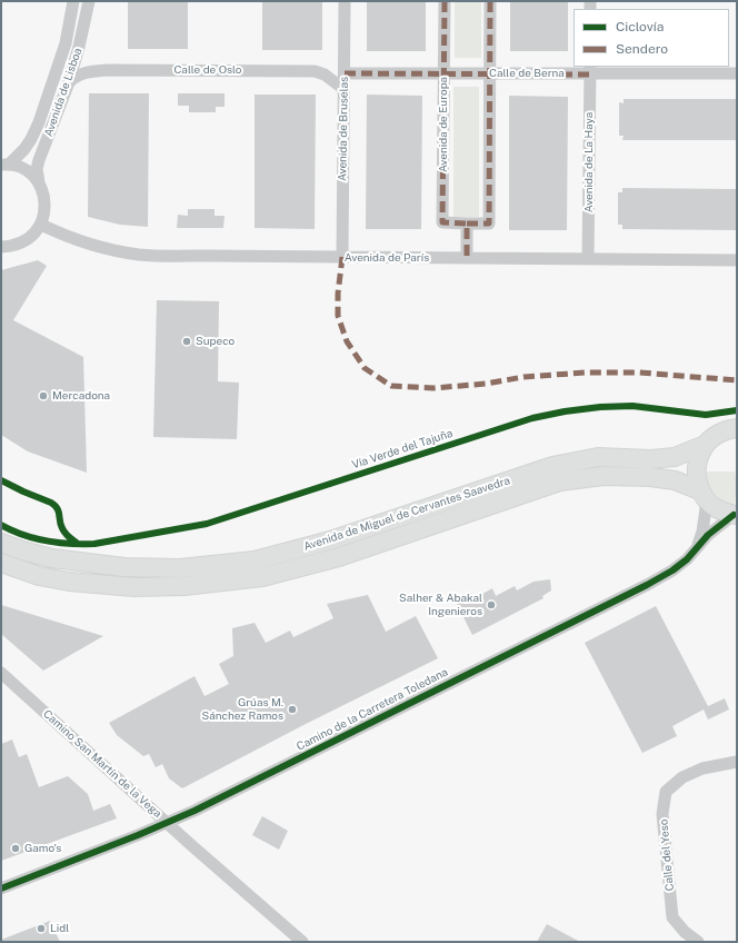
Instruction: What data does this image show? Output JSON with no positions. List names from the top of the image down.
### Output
{
  "streets": {
    "main road": ["Avenida de Miguel de Cervantes Saavedra"],
    "street": [
      "Calle de Oslo",
      "Calle de Berna",
      "Avenida de Lisboa",
      "Avenida de Europa",
      "Avenida de Bruselas",
      "Avenida de La Haya",
      "Avenida de París",
      "Camino de la Carretera Toledana",
      "Camino San Martín de la Vega",
      "Calle del Yeso"
    ],
    "cycle path": ["Vía Verde del Tajuña"]
  },
  "crossings": [
    ["Calle de Oslo", "Avenida de Lisboa"],
    ["Calle de Oslo", "Avenida de Bruselas"],
    ["Calle de Berna", "Avenida de Europa"],
    ["Calle de Berna", "Avenida de Bruselas"],
    ["Calle de Berna", "Avenida de La Haya"],
    ["Avenida de Lisboa", "Avenida de París"],
    ["Avenida de Bruselas", "Avenida de París"],
    ["Avenida de La Haya", "Avenida de París"],
    ["Avenida de Miguel de Cervantes Saavedra", "Camino de la Carretera Toledana"],
    ["Camino de la Carretera Toledana", "Camino San Martín de la Vega"]
  ],
  "places": [
    "Supeco",
    "Mercadona",
    "Salher & Abakal Ingenieros",
    "Grúas M. Sánchez Ramos",
    "Gamo's",
    "Lidl"
  ],
  "legend": ["Ciclovía", "Sendero"]
}
